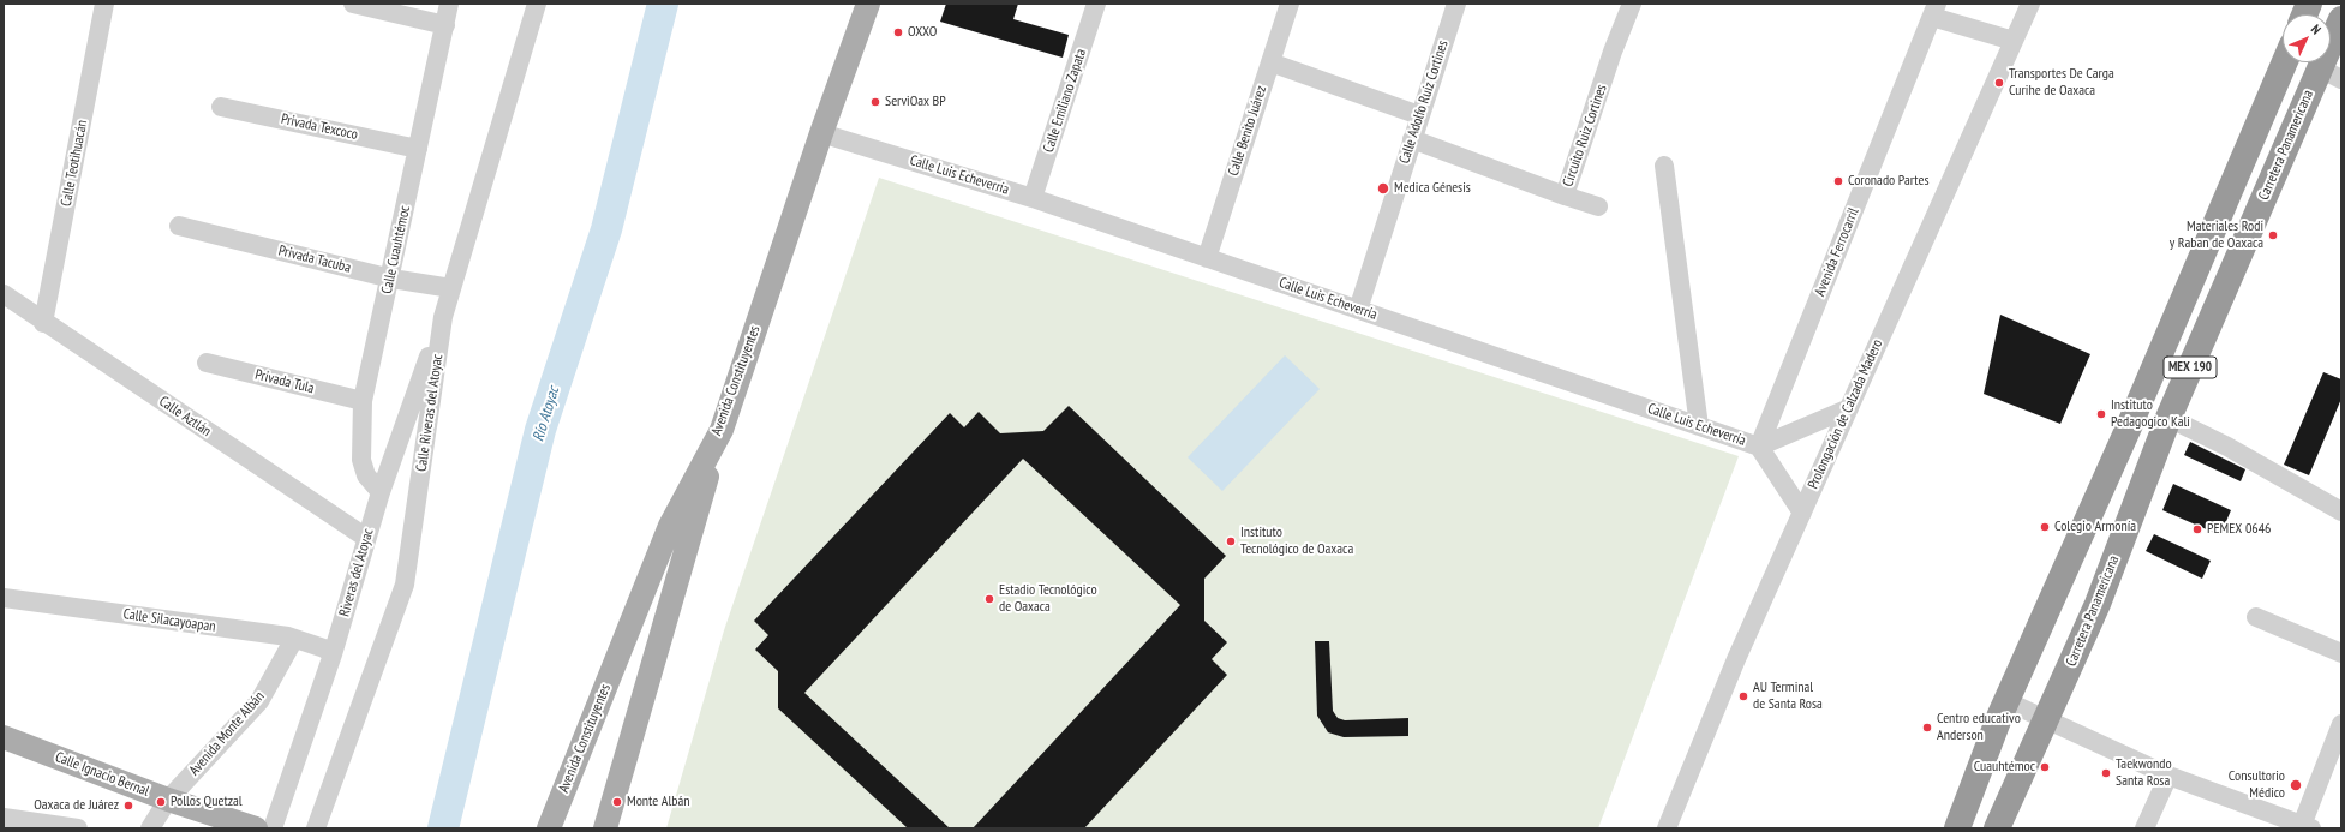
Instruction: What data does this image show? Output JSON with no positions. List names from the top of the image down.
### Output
{
  "streets": {
    "highway": ["Carretera Panamericana", "MEX 190"],
    "main road": ["Avenida Constituyentes", "Calle Ignacio Bernal"],
    "street": [
      "Calle Emiliano Zapata",
      "Calle Adolfo Ruíz Cortines",
      "Privada Texcoco",
      "Calle Benito Juárez",
      "Circuito Ruiz Cortines",
      "Calle Teotihuacán",
      "Calle Luis Echeverría",
      "Calle Cuauhtémoc",
      "Avenida Ferrocarril",
      "Privada Tacuba",
      "Privada Tula",
      "Calle Riveras del Atoyac",
      "Prolongación de Calzada Madero",
      "Calle Aztlán",
      "Riveras del Atoyac",
      "Calle Silacayoapan",
      "Avenida Monte Albán"
    ]
  },
  "crossings": [
    ["Calle Emiliano Zapata", "Calle Luis Echeverría"],
    ["Calle Adolfo Ruíz Cortines", "Circuito Ruiz Cortines"],
    ["Calle Adolfo Ruíz Cortines", "Calle Luis Echeverría"],
    ["Privada Texcoco", "Calle Cuauhtémoc"],
    ["Calle Benito Juárez", "Calle Luis Echeverría"],
    ["Calle Teotihuacán", "Calle Aztlán"],
    ["Calle Luis Echeverría", "Avenida Ferrocarril"],
    ["Calle Luis Echeverría", "Avenida Constituyentes"],
    ["Calle Luis Echeverría", "Prolongación de Calzada Madero"],
    ["Calle Cuauhtémoc", "Privada Tacuba"],
    ["Calle Cuauhtémoc", "Privada Tula"],
    ["Calle Cuauhtémoc", "Riveras del Atoyac"],
    ["Privada Tacuba", "Calle Riveras del Atoyac"],
    ["Calle Riveras del Atoyac", "Riveras del Atoyac"],
    ["Calle Aztlán", "Riveras del Atoyac"],
    ["Riveras del Atoyac", "Calle Silacayoapan"],
    ["Calle Silacayoapan", "Avenida Monte Albán"],
    ["Avenida Monte Albán", "Calle Ignacio Bernal"]
  ],
  "water": ["Río Atoyac"],
  "places": [
    "OXXO",
    "Transportes De Carga Curihe de Oaxaca",
    "ServiOax BP",
    "Coronado Partes",
    "Medica Génesis",
    "Materiales Rodi y Raban de Oaxaca",
    "Instituto Pedagogico Kali",
    "Colegio Armonía",
    "PEMEX 0646",
    "Instituto Tecnológico de Oaxaca",
    "Estadio Tecnológico de Oaxaca",
    "AU Terminal de Santa Rosa",
    "Centro educativo Anderson",
    "Cuauhtémoc",
    "Taekwondo Santa Rosa",
    "Consultorio Médico",
    "Pollos Quetzal",
    "Monte Albán",
    "Oaxaca de Juárez"
  ],
  "north": "top right"
}
